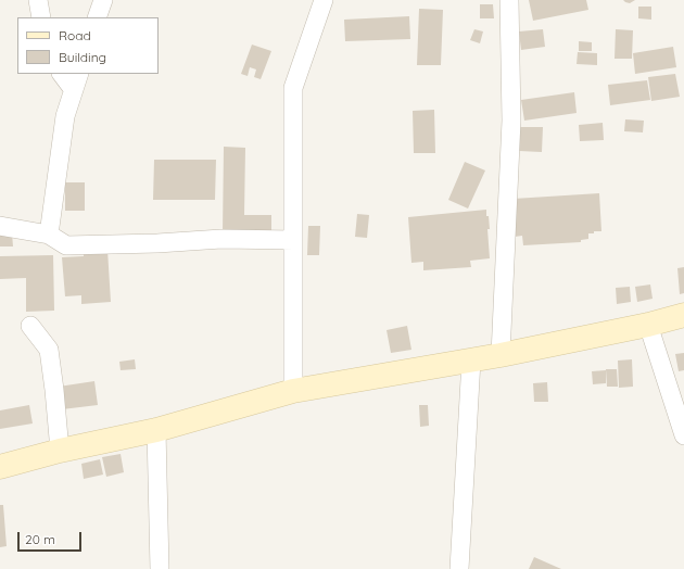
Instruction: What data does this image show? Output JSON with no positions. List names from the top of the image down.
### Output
{
  "legend": ["Road", "Building"],
  "scale_bar": "20 m"
}
